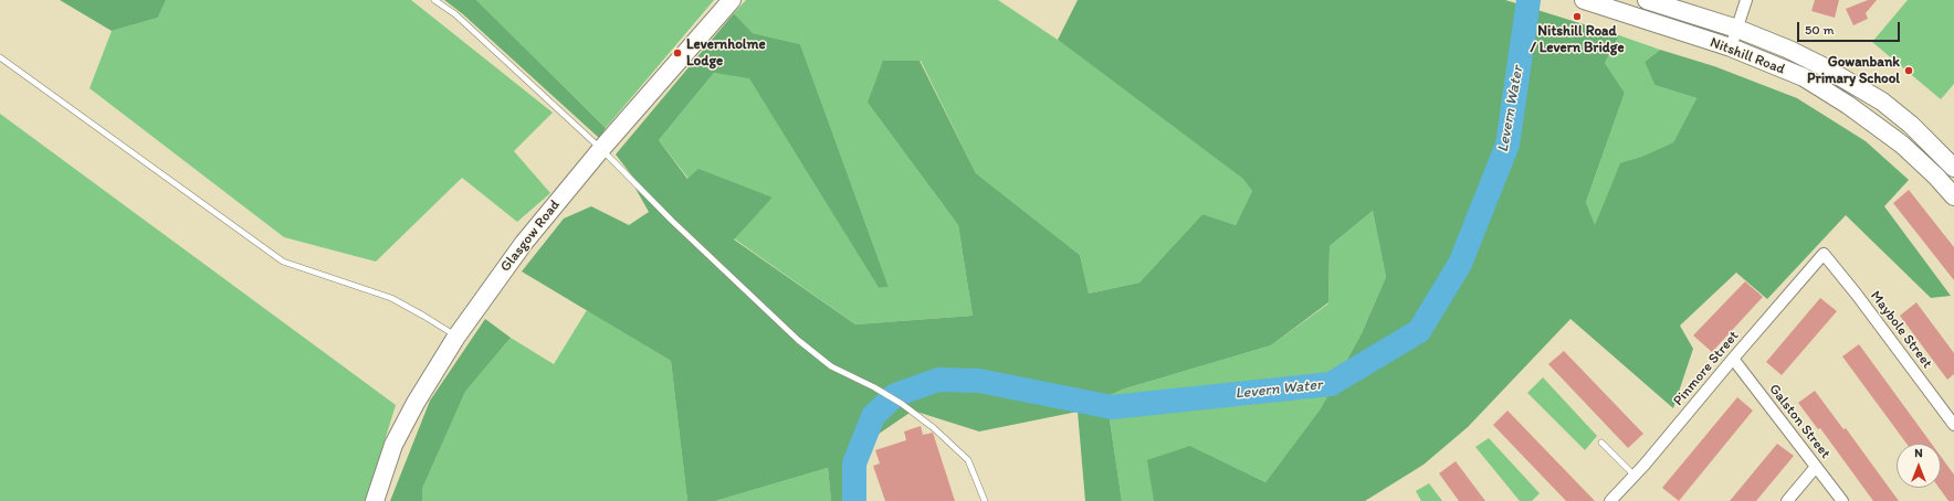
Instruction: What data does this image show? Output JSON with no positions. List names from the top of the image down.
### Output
{
  "streets": {
    "main road": ["Nitshill Road", "Glasgow Road"],
    "street": ["Maybole Street", "Pinmore Street", "Galston Street"]
  },
  "crossings": [
    ["Maybole Street", "Pinmore Street"],
    ["Pinmore Street", "Galston Street"]
  ],
  "water": ["Levern Water"],
  "places": ["Nitshill Road / Levern Bridge", "Levernholme Lodge", "Gowanbank Primary School"],
  "scale_bar": "50 m",
  "north": "top"
}
